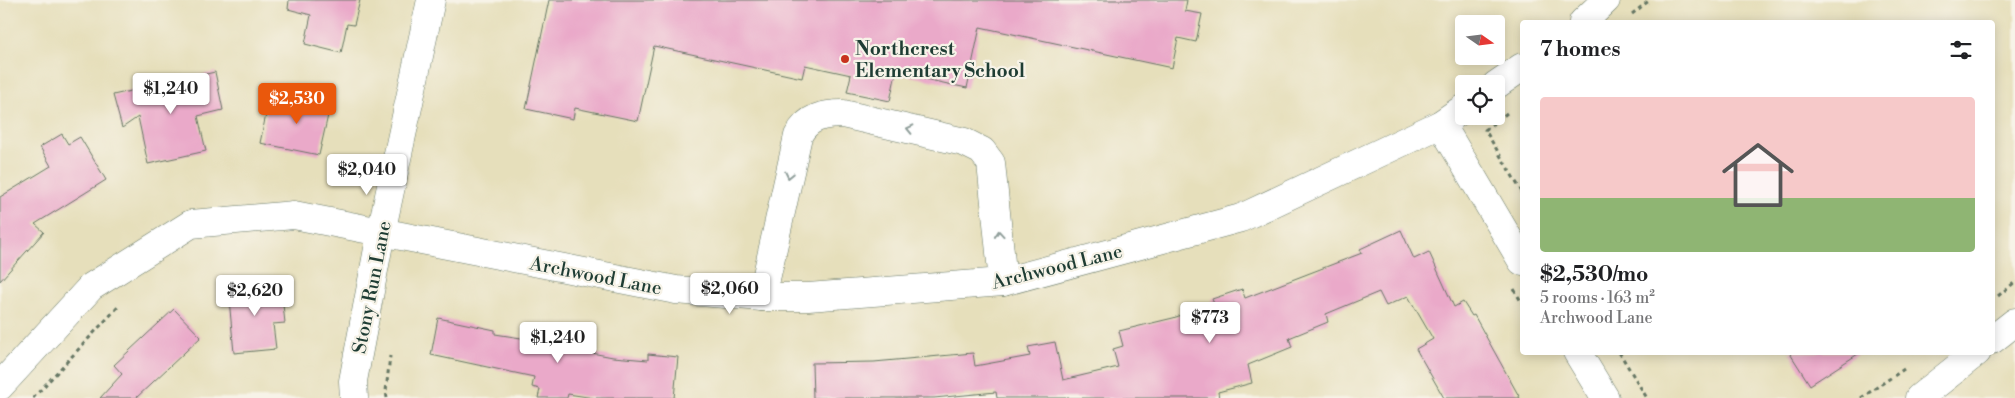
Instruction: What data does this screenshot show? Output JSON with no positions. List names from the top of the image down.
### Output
{
  "streets": {
    "street": ["Archwood Lane", "Stony Run Lane"]
  },
  "crossings": [
    ["Archwood Lane", "Stony Run Lane"]
  ],
  "places": ["Northcrest Elementary School"],
  "north": "right",
  "page": {
    "heading": "7 homes",
    "price": [
      "$1,240",
      "$2,530",
      "$2,040",
      "$2,060",
      "$2,620",
      "$773",
      "$1,240"
    ],
    "list": [
      {
        "name": "$2,530/mo",
        "note": "5 rooms · 163 m² · Archwood Lane"
      }
    ]
  }
}
